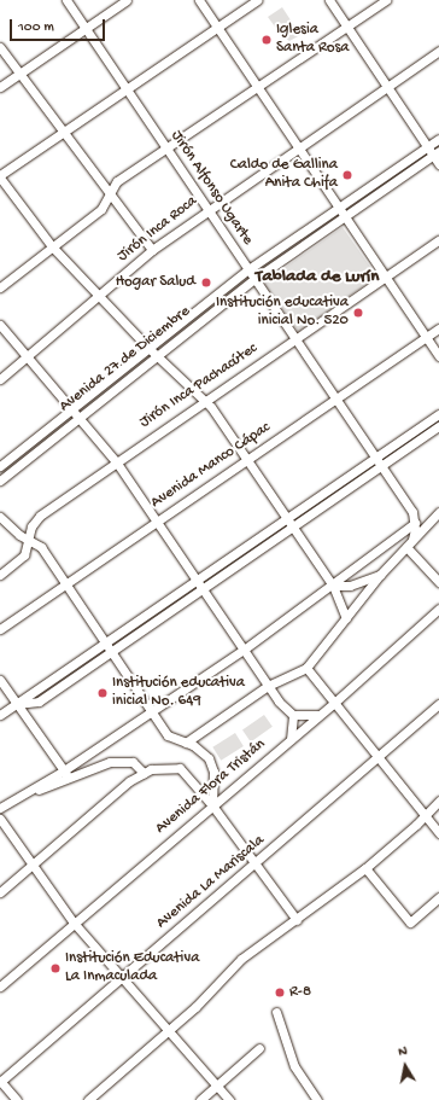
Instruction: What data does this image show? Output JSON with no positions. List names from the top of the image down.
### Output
{
  "streets": {
    "street": [
      "Jirón Alfonso Ugarte",
      "Jirón Inca Roca",
      "Avenida 27 de Diciembre",
      "Jirón Inca Pachacútec",
      "Avenida Manco Cápac",
      "Avenida Flora Tristán",
      "Avenida La Mariscala"
    ]
  },
  "crossings": [
    ["Jirón Alfonso Ugarte", "Jirón Inca Roca"],
    ["Jirón Alfonso Ugarte", "Avenida 27 de Diciembre"],
    ["Jirón Alfonso Ugarte", "Jirón Inca Pachacútec"],
    ["Jirón Alfonso Ugarte", "Avenida Manco Cápac"]
  ],
  "districts": ["Tablada de Lurín"],
  "places": [
    "Iglesia Santa Rosa",
    "Caldo de Gallina Anita Chifa",
    "Hogar Salud",
    "Institución educativa inicial No. 520",
    "Institución educativa inicial No. 649",
    "Institución Educativa La Inmaculada",
    "R-8"
  ],
  "scale_bar": "100 m",
  "north": "top"
}
